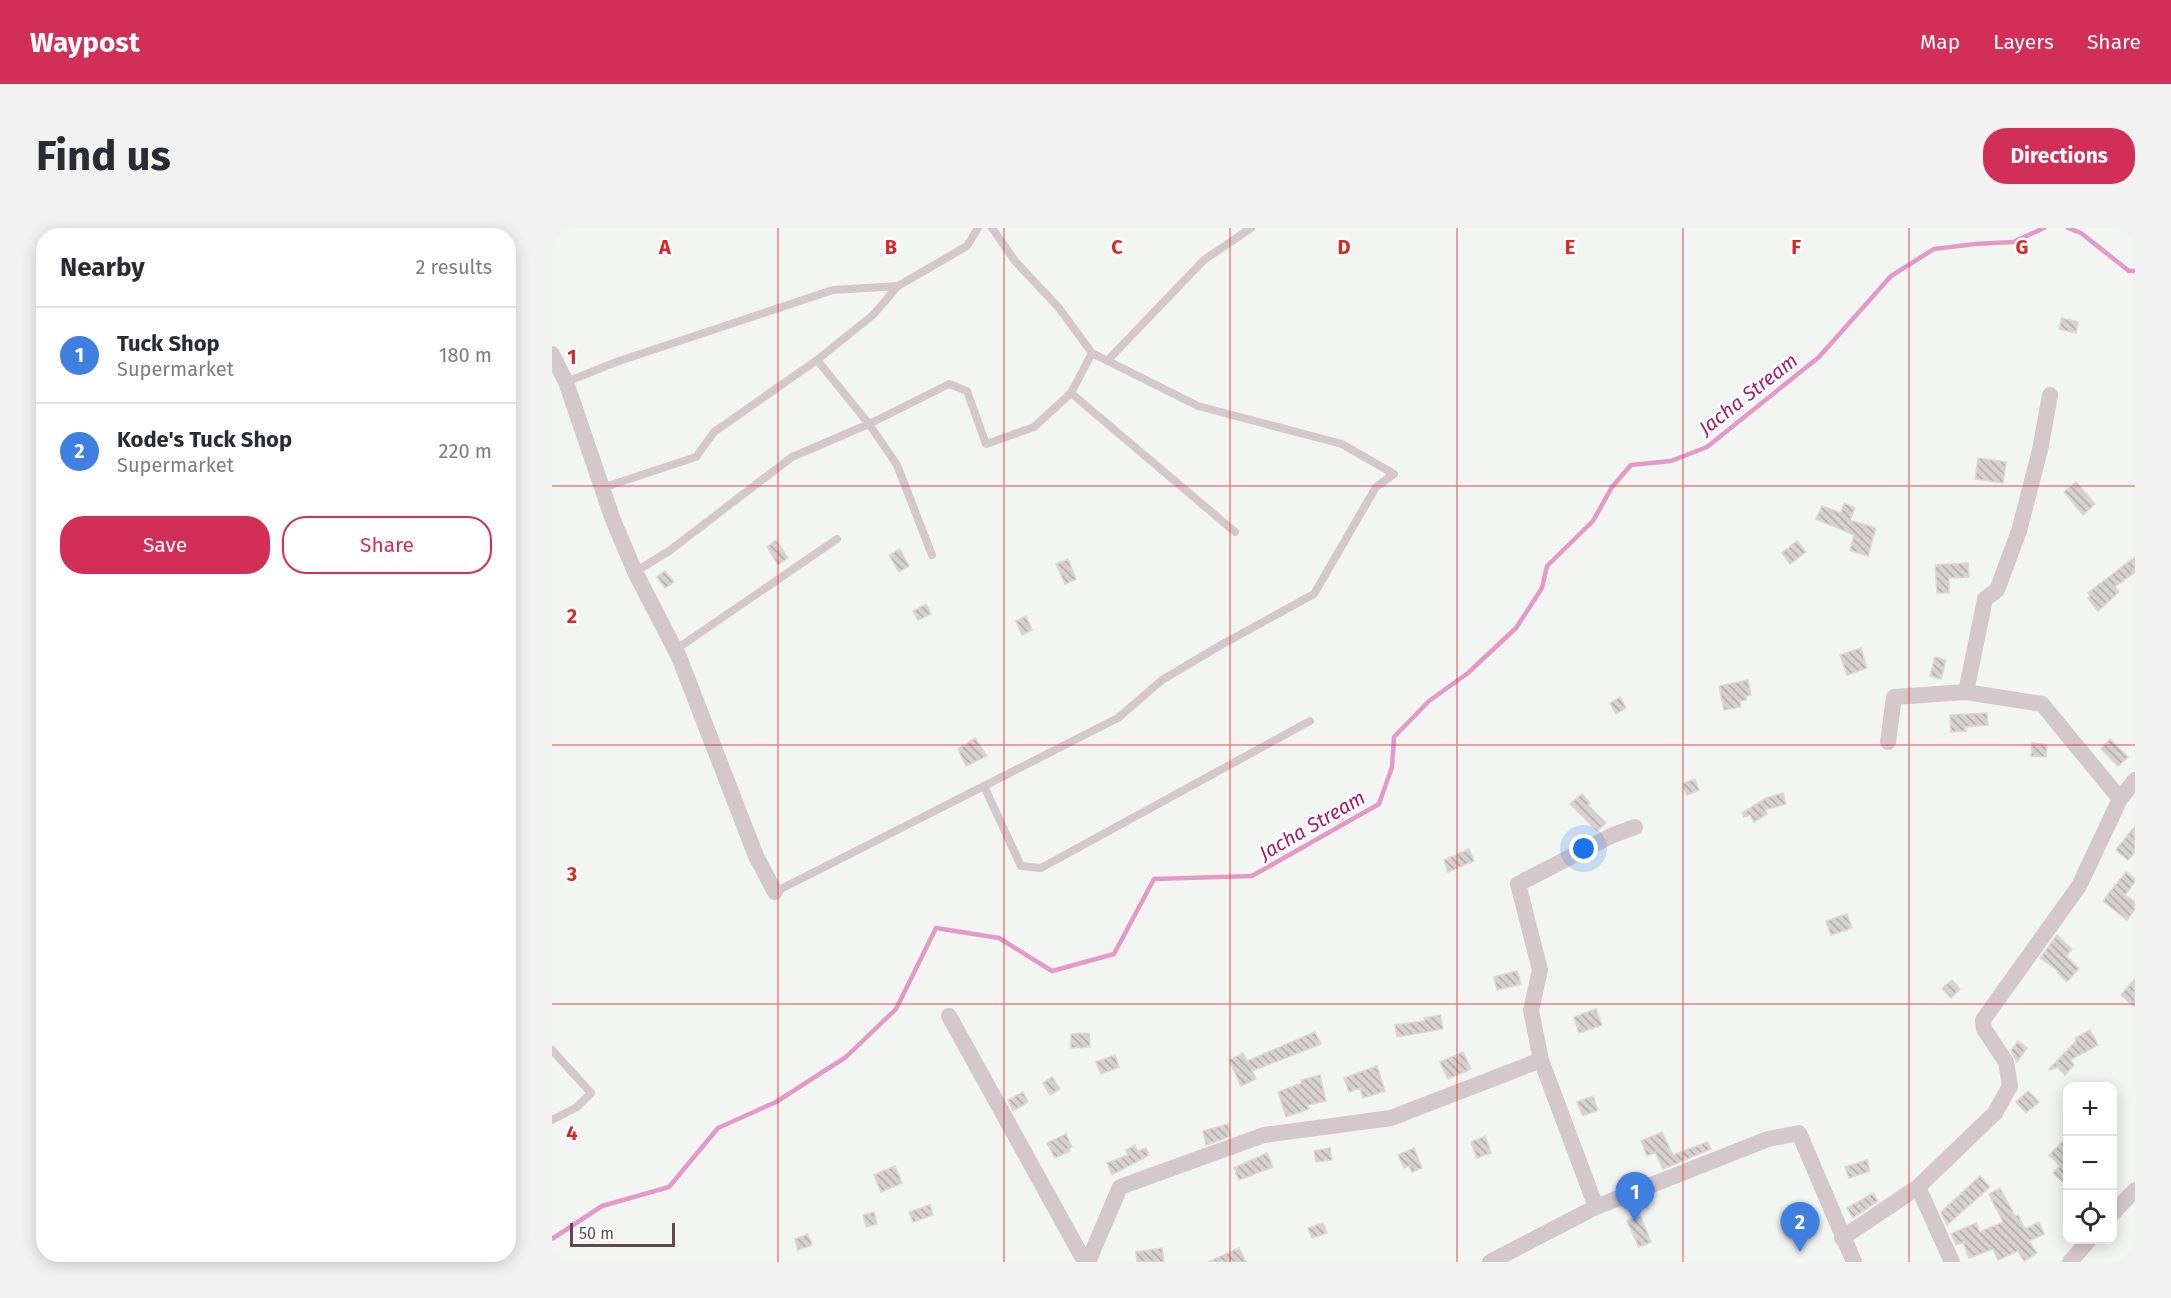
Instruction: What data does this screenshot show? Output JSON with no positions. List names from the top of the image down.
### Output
{
  "water": ["Jacha Stream"],
  "scale_bar": "50 m",
  "page": {
    "header": "Waypost",
    "nav": ["Map", "Layers", "Share"],
    "buttons": [
      "Directions",
      ["Save", "Share"]
    ],
    "title": "Find us",
    "heading": ["Nearby", "2 results"],
    "list": [
      {
        "mark": "1",
        "name": "Tuck Shop",
        "note": "Supermarket",
        "value": "180 m"
      },
      {
        "mark": "2",
        "name": "Kode's Tuck Shop",
        "note": "Supermarket",
        "value": "220 m"
      }
    ],
    "map_buttons": ["+", "−"],
    "pins": ["1", "2"],
    "scale": "50 m"
  },
  "grid": {
    "columns": [
      "A",
      "B",
      "C",
      "D",
      "E",
      "F",
      "G"
    ],
    "rows": [
      "1",
      "2",
      "3",
      "4"
    ]
  }
}
